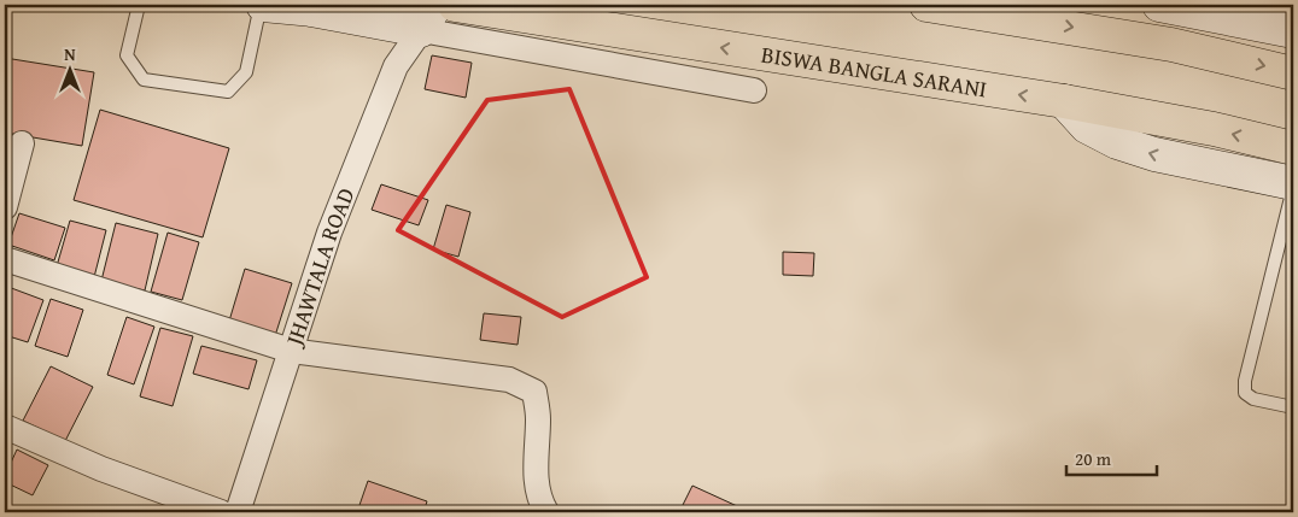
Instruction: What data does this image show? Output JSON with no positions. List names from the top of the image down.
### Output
{
  "streets": {
    "main road": ["BISWA BANGLA SARANI"],
    "street": ["JHAWTALA ROAD"]
  },
  "scale_bar": "20 m",
  "north": "top"
}
